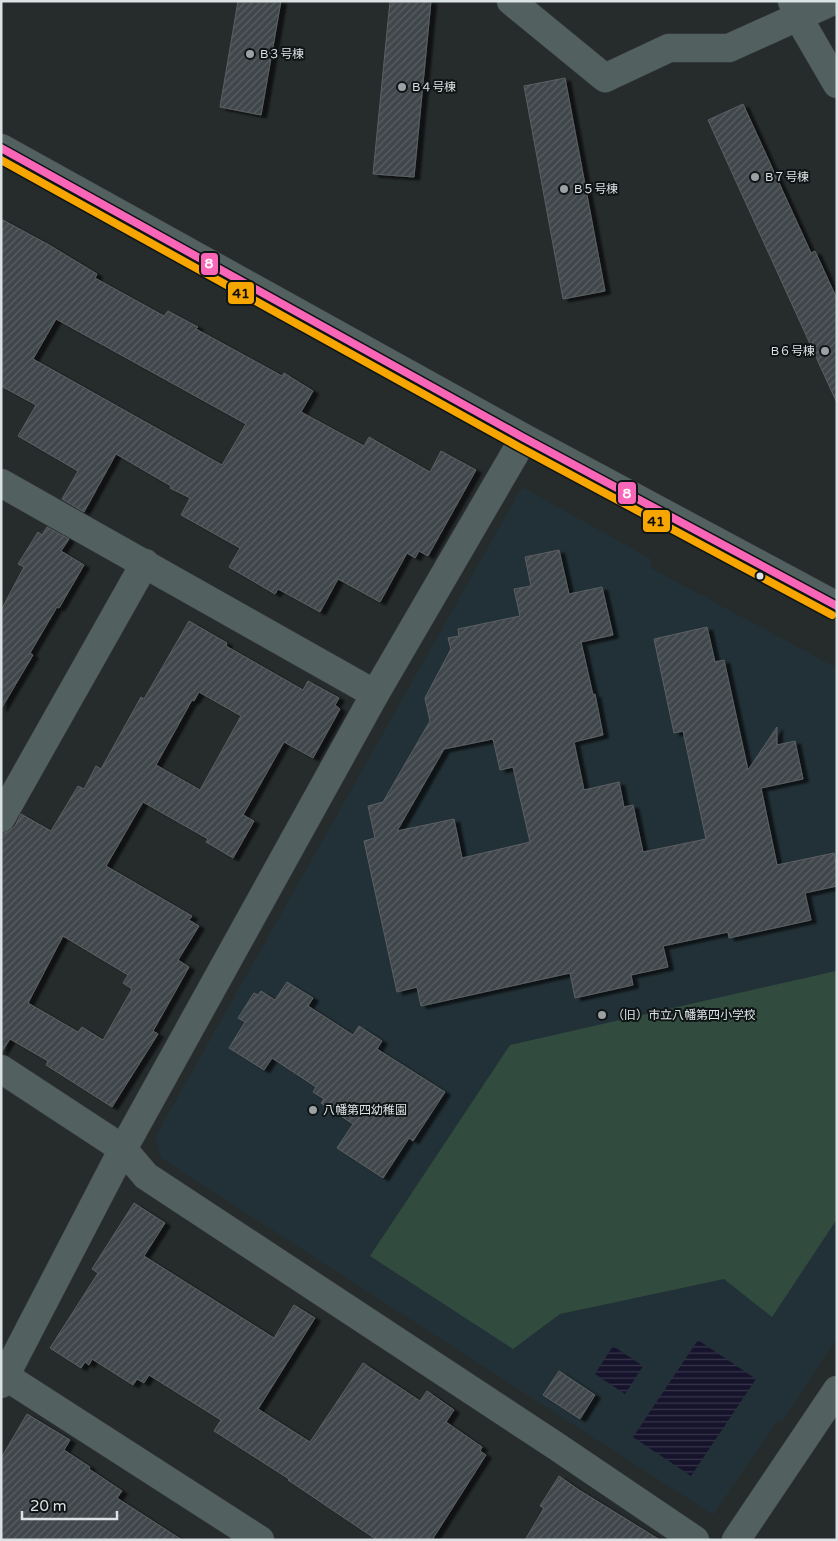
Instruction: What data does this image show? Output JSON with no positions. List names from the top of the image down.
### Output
{
  "places": [
    "B３号棟",
    "B４号棟",
    "B７号棟",
    "B５号棟",
    "B６号棟",
    "（旧）市立八幡第四小学校",
    "八幡第四幼稚園"
  ],
  "lines": ["transit line 8", "transit line 41"],
  "scale_bar": "20 m"
}
